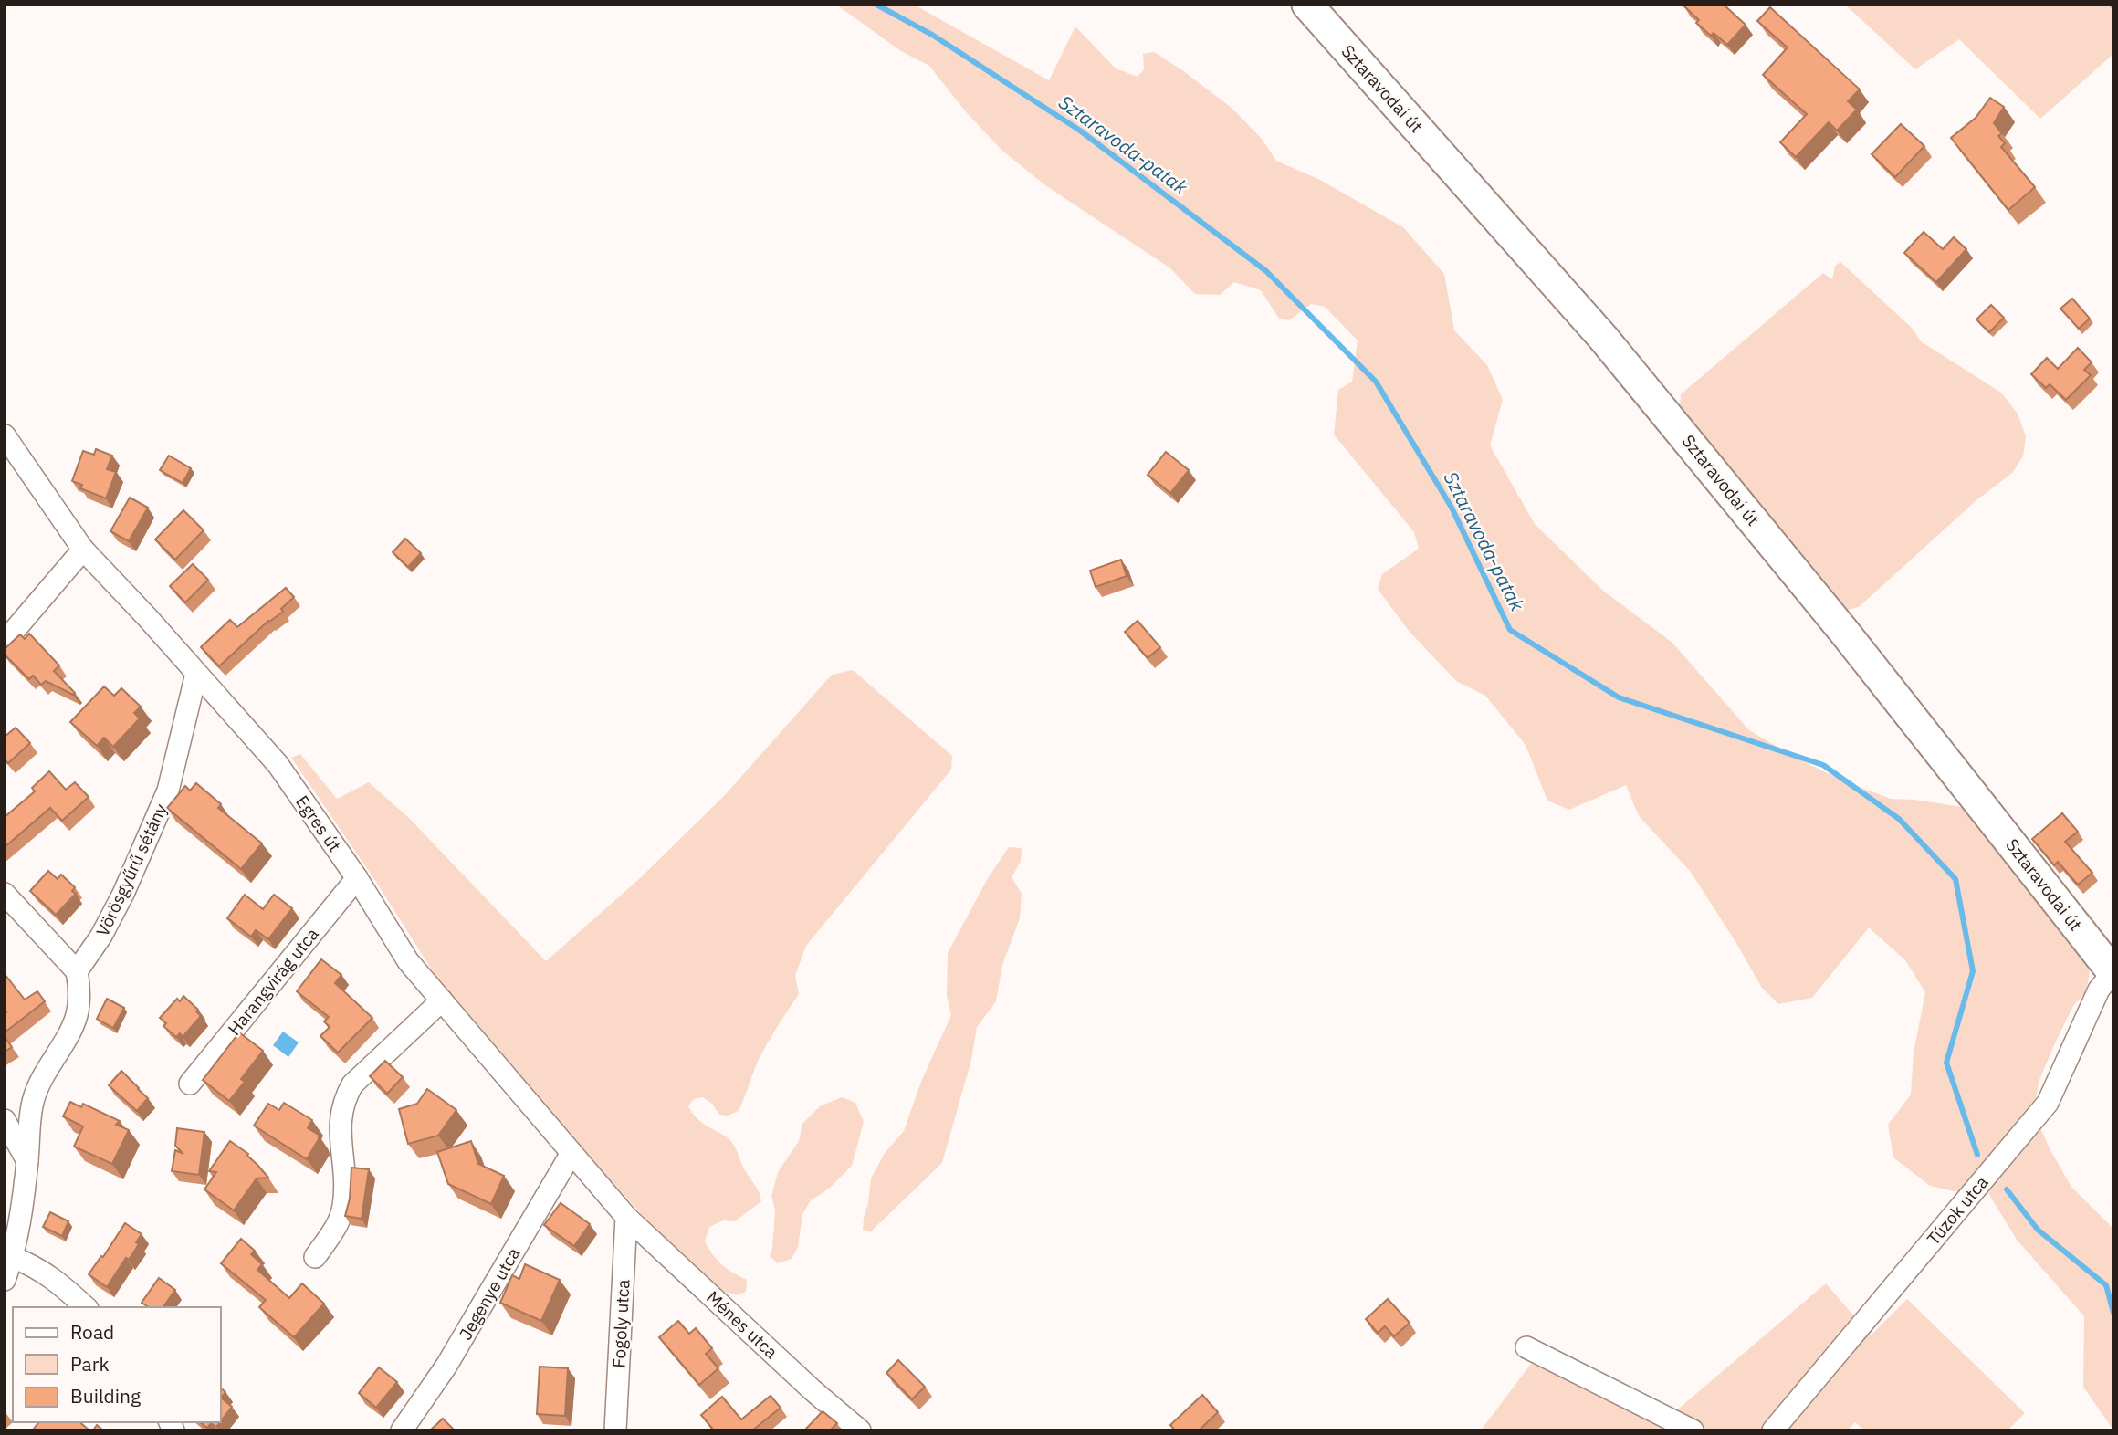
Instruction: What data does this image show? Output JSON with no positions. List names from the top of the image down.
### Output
{
  "streets": {
    "street": [
      "Sztaravodai út",
      "Egres út",
      "Vörösgyűrű sétány",
      "Harangvirág utca",
      "Túzok utca",
      "Jegenye utca",
      "Fogoly utca",
      "Ménes utca"
    ]
  },
  "crossings": [
    ["Sztaravodai út", "Túzok utca"],
    ["Egres út", "Vörösgyűrű sétány"],
    ["Egres út", "Harangvirág utca"],
    ["Egres út", "Jegenye utca"],
    ["Egres út", "Fogoly utca"],
    ["Egres út", "Ménes utca"],
    ["Fogoly utca", "Ménes utca"]
  ],
  "water": ["Sztaravoda-patak"],
  "legend": ["Road", "Park", "Building"]
}
